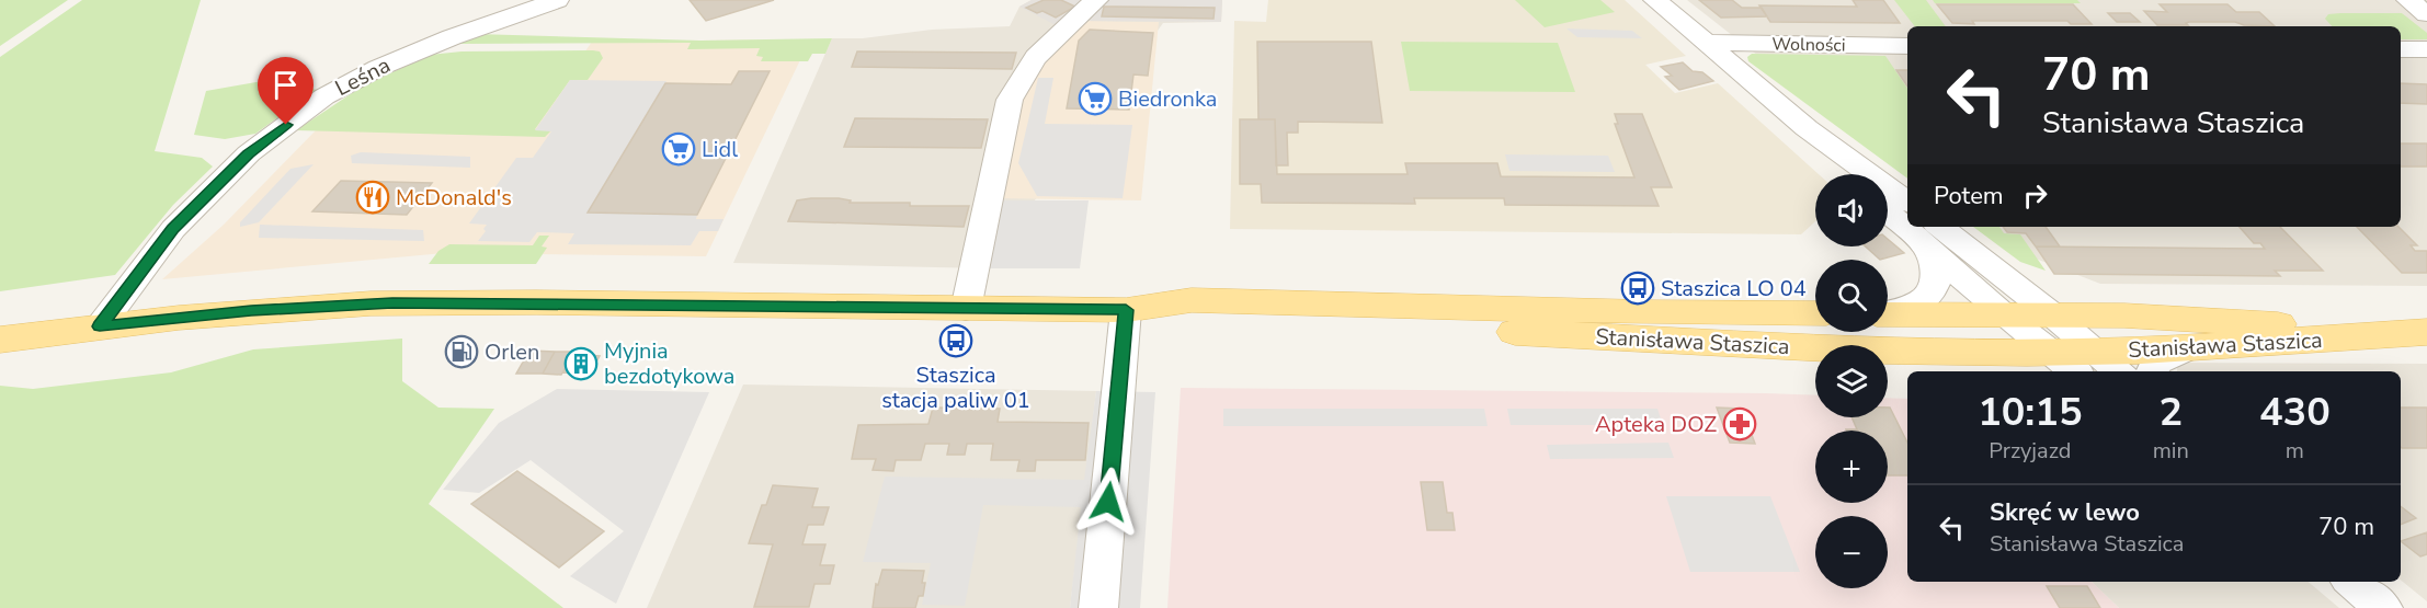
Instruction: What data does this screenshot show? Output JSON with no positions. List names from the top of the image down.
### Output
{
  "streets": {
    "main road": ["Stanisława Staszica"],
    "street": ["Wolności", "Leśna"]
  },
  "crossings": [
    ["Leśna", "Stanisława Staszica"]
  ],
  "places": {
    "supermarket": ["Biedronka", "Lidl"],
    "restaurant": ["McDonald's"],
    "bus stop": ["Staszica LO 04", "Staszica stacja paliw 01"],
    "fuel station": ["Orlen"],
    "building": ["Myjnia bezdotykowa"],
    "pharmacy": ["Apteka DOZ"]
  },
  "page": {
    "turn": ["70 m", "Stanisława Staszica"],
    "then": "Potem",
    "map_buttons": ["+", "−"],
    "eta": [
      "10:15",
      "Przyjazd",
      "2",
      "min",
      "430",
      "m"
    ],
    "list": [
      {
        "name": "Skręć w lewo",
        "note": "Stanisława Staszica",
        "value": "70 m"
      }
    ]
  }
}
